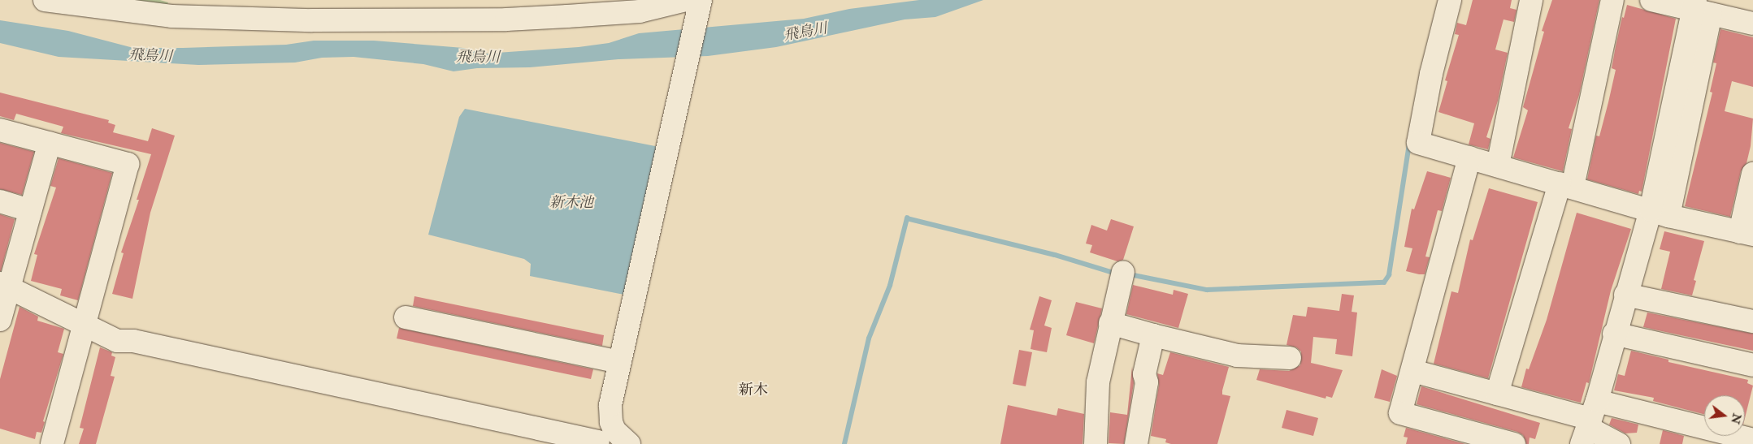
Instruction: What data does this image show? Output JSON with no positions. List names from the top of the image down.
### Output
{
  "districts": ["新木"],
  "water": ["飛鳥川", "新木池"],
  "north": "right"
}
